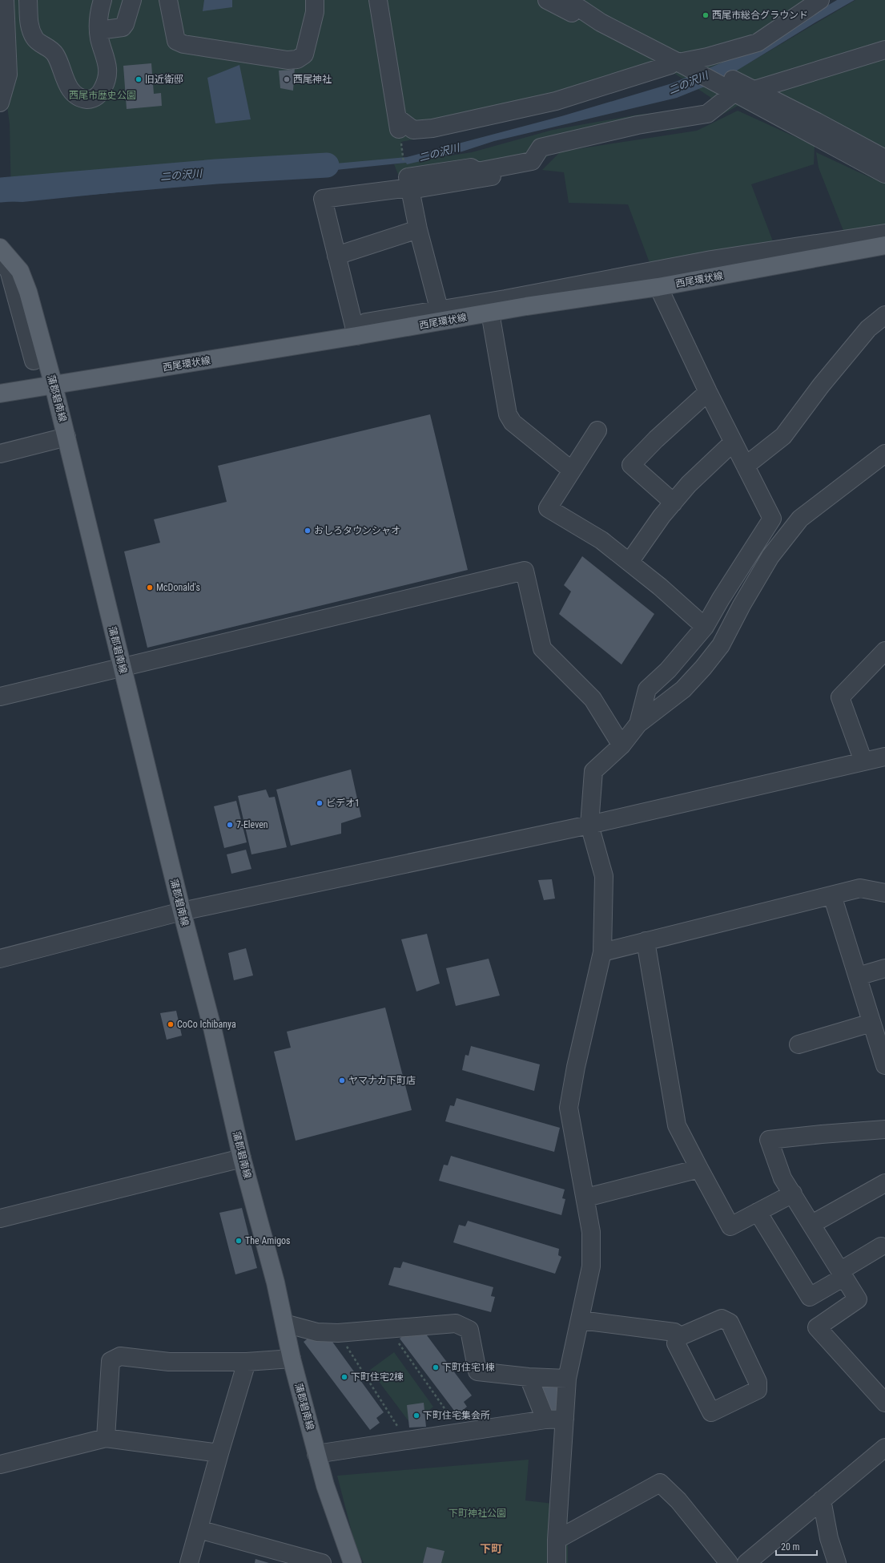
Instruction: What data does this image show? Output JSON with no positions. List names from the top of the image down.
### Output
{
  "streets": {
    "main road": ["西尾環状線", "蒲郡碧南線"]
  },
  "crossings": [
    ["西尾環状線", "蒲郡碧南線"]
  ],
  "districts": ["下町"],
  "water": ["二の沢川"],
  "parks": ["西尾市歴史公園", "下町神社公園"],
  "places": [
    "西尾市総合グラウンド",
    "旧近衛邸",
    "西尾神社",
    "おしろタウンシャオ",
    "McDonald's",
    "ビデオ1",
    "7-Eleven",
    "CoCo Ichibanya",
    "ヤマナカ下町店",
    "The Amigos",
    "下町住宅1棟",
    "下町住宅2棟",
    "下町住宅集会所"
  ],
  "scale_bar": "20 m"
}
